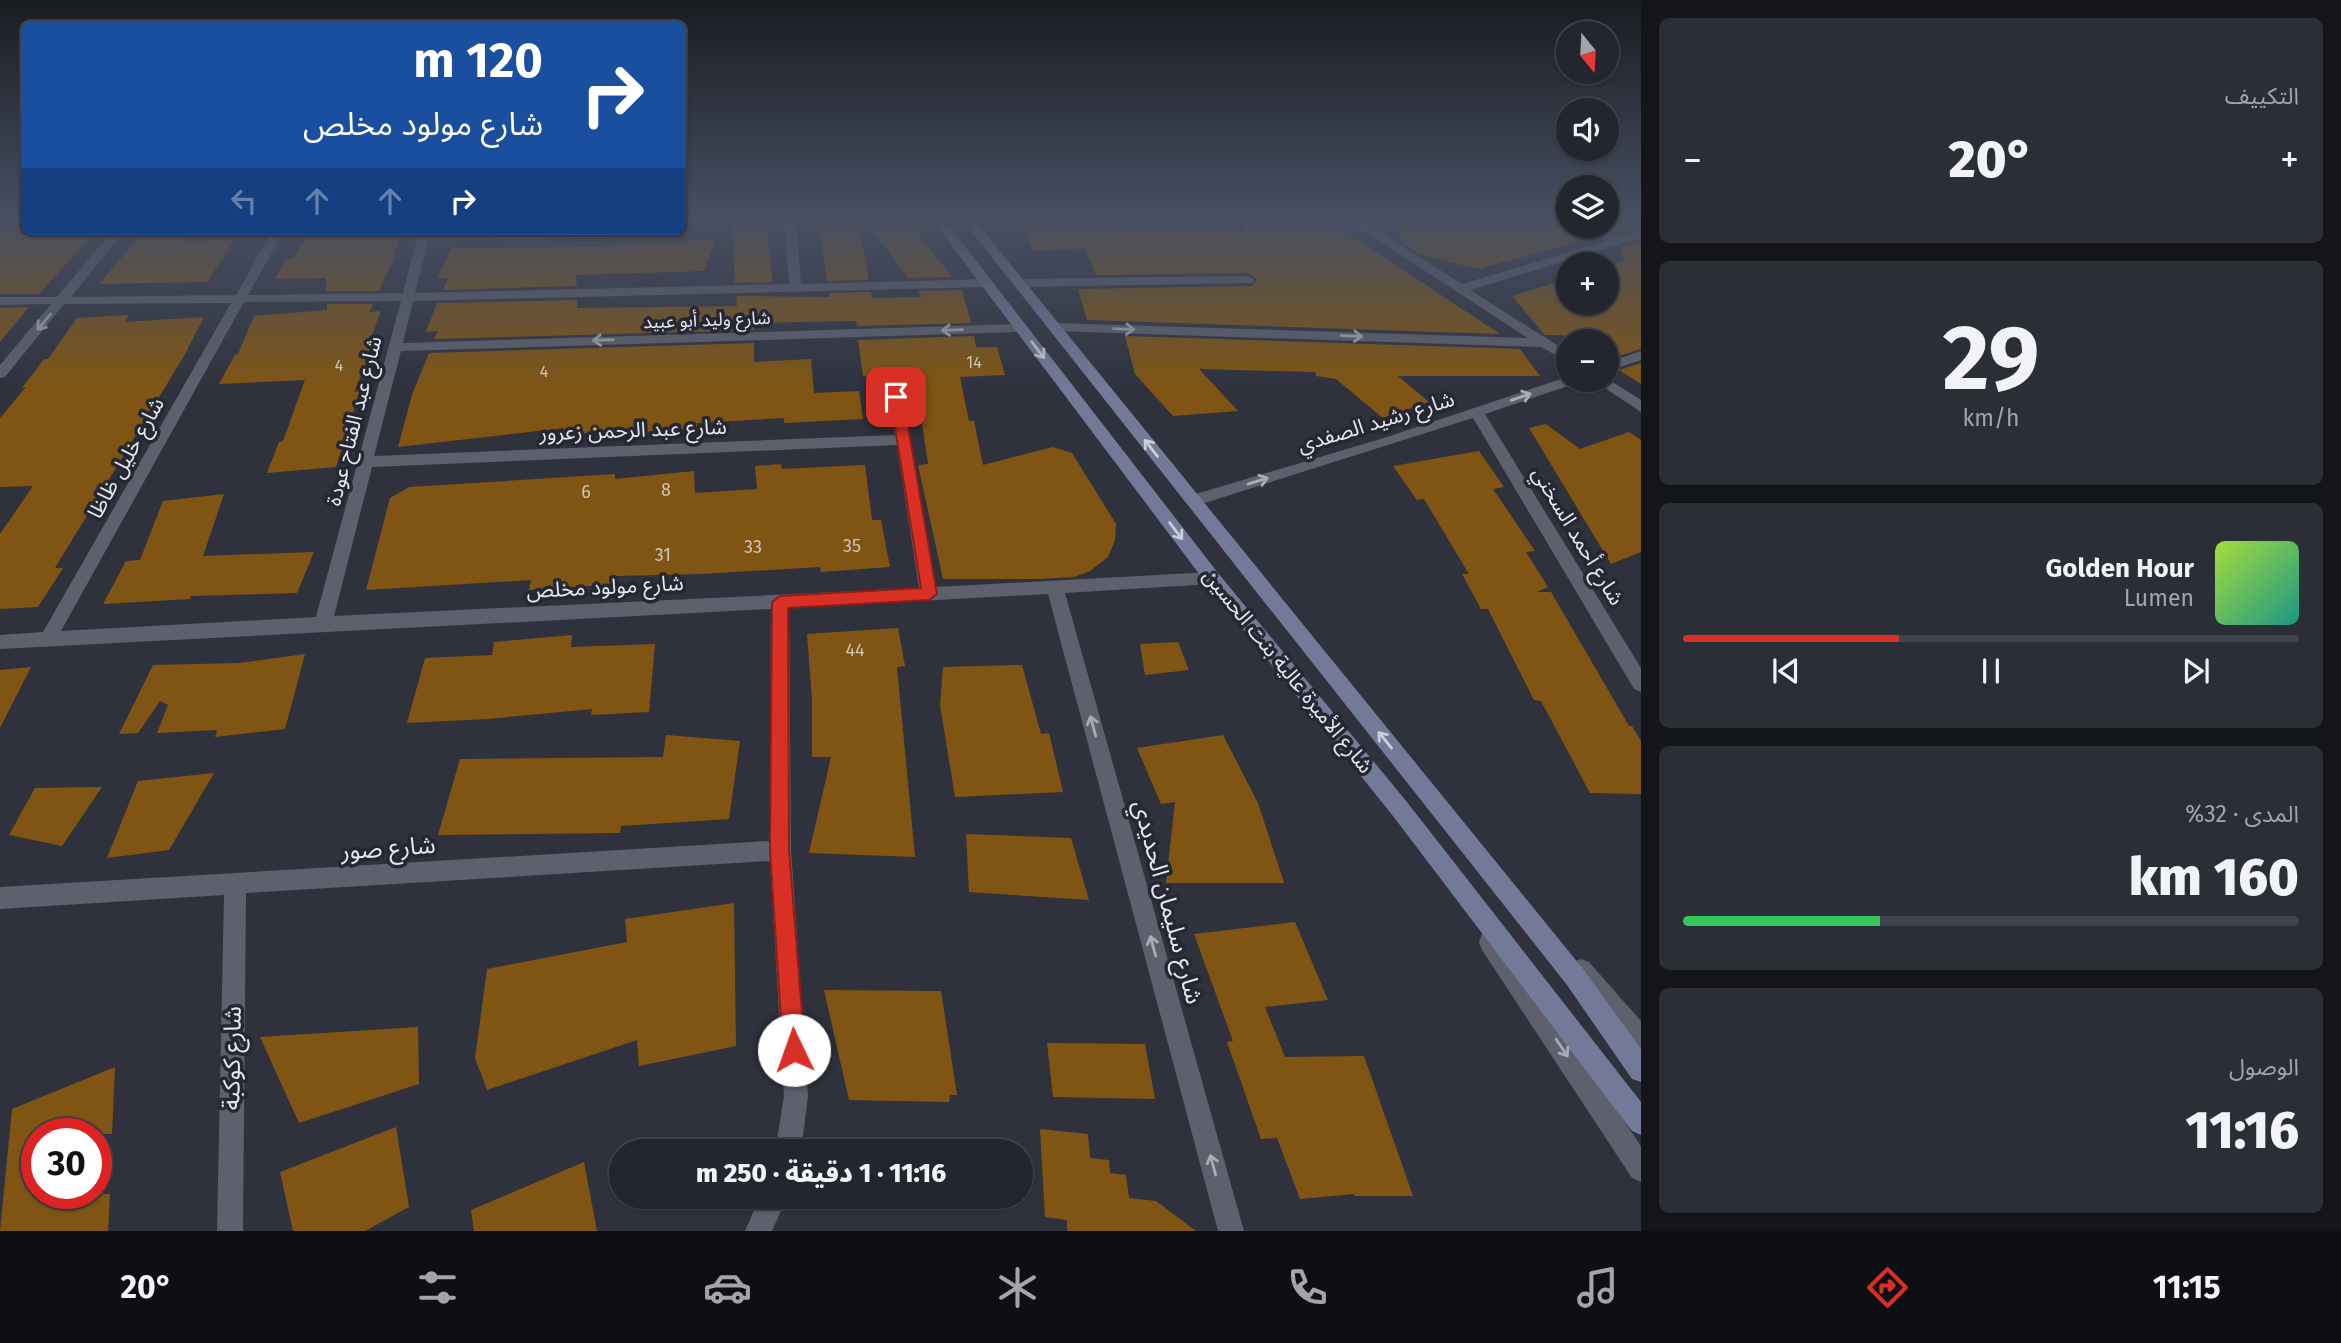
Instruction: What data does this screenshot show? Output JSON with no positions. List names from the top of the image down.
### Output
{
  "streets": {
    "main road": ["شارع الأميرة عالية بنت الحسين"],
    "street": [
      "شارع وليد أبو عبيد",
      "شارع عبد الفتاح عودة",
      "شارع رشيد الصفدي",
      "شارع عبد الرحمن زعرور",
      "شارع خليل ظاظا",
      "شارع أحمد السخني",
      "شارع مولود مخلص",
      "شارع صور",
      "شارع سليمان الحديدي",
      "شارع كوكبة"
    ]
  },
  "crossings": [
    ["شارع وليد أبو عبيد", "شارع عبد الفتاح عودة"],
    ["شارع وليد أبو عبيد", "شارع الأميرة عالية بنت الحسين"],
    ["شارع عبد الفتاح عودة", "شارع عبد الرحمن زعرور"],
    ["شارع عبد الفتاح عودة", "شارع مولود مخلص"],
    ["شارع رشيد الصفدي", "شارع أحمد السخني"],
    ["شارع رشيد الصفدي", "شارع الأميرة عالية بنت الحسين"],
    ["شارع خليل ظاظا", "شارع مولود مخلص"],
    ["شارع مولود مخلص", "شارع الأميرة عالية بنت الحسين"],
    ["شارع مولود مخلص", "شارع سليمان الحديدي"],
    ["شارع صور", "شارع كوكبة"]
  ],
  "one_way": ["شارع سليمان الحديدي"],
  "house_numbers": [
    "14",
    "4",
    "4",
    "8",
    "6",
    "35",
    "33",
    "31",
    "44"
  ],
  "north": "bottom",
  "page": {
    "tile": [
      "التكييف",
      ["29", "km/h"],
      ["المدى · 32%", "160 km"],
      ["الوصول", "11:16"]
    ],
    "map_buttons": ["+", "−"],
    "turn": ["120 m", "شارع مولود مخلص"],
    "heat": ["−", "20°", "+"],
    "song": ["Golden Hour", "Lumen"],
    "limit": "30",
    "trip": "11:16 · 1 دقيقة · 250 m",
    "tabs": ["11:15", "20°"]
  }
}
